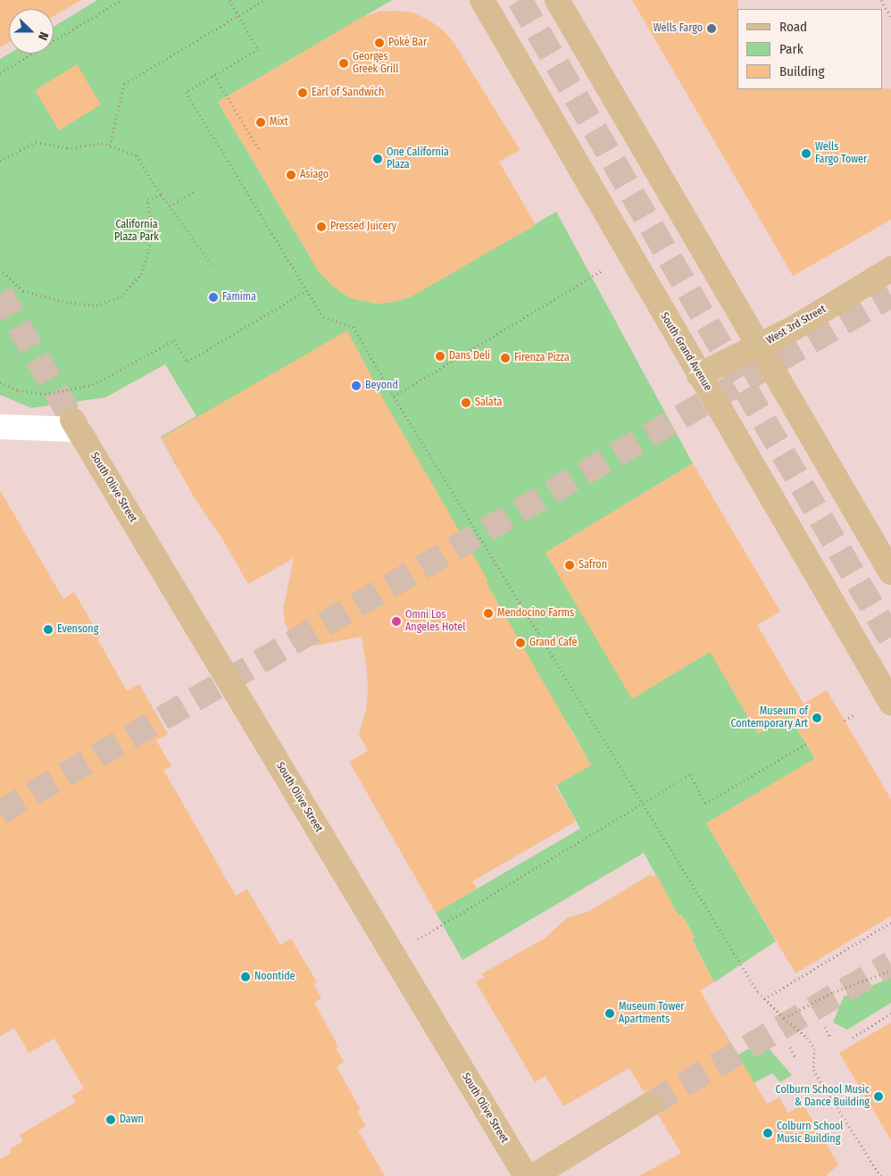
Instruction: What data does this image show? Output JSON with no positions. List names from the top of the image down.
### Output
{
  "streets": {
    "main road": ["West 3rd Street", "South Grand Avenue", "South Olive Street"]
  },
  "crossings": [
    ["West 3rd Street", "South Grand Avenue"]
  ],
  "parks": ["California Plaza Park"],
  "places": [
    "Wells Fargo",
    "Poké Bar",
    "Georges Greek Grill",
    "Earl of Sandwich",
    "Mixt",
    "Wells Fargo Tower",
    "One California Plaza",
    "Asiago",
    "Pressed Juicery",
    "Famima",
    "Dans Deli",
    "Firenza Pizza",
    "Beyond",
    "Salata",
    "Safron",
    "Mendocino Farms",
    "Omni Los Angeles Hotel",
    "Evensong",
    "Grand Café",
    "Museum of Contemporary Art",
    "Noontide",
    "Museum Tower Apartments",
    "Colburn School Music & Dance Building",
    "Dawn",
    "Colburn School Music Building"
  ],
  "legend": ["Road", "Park", "Building"],
  "north": "right"
}
